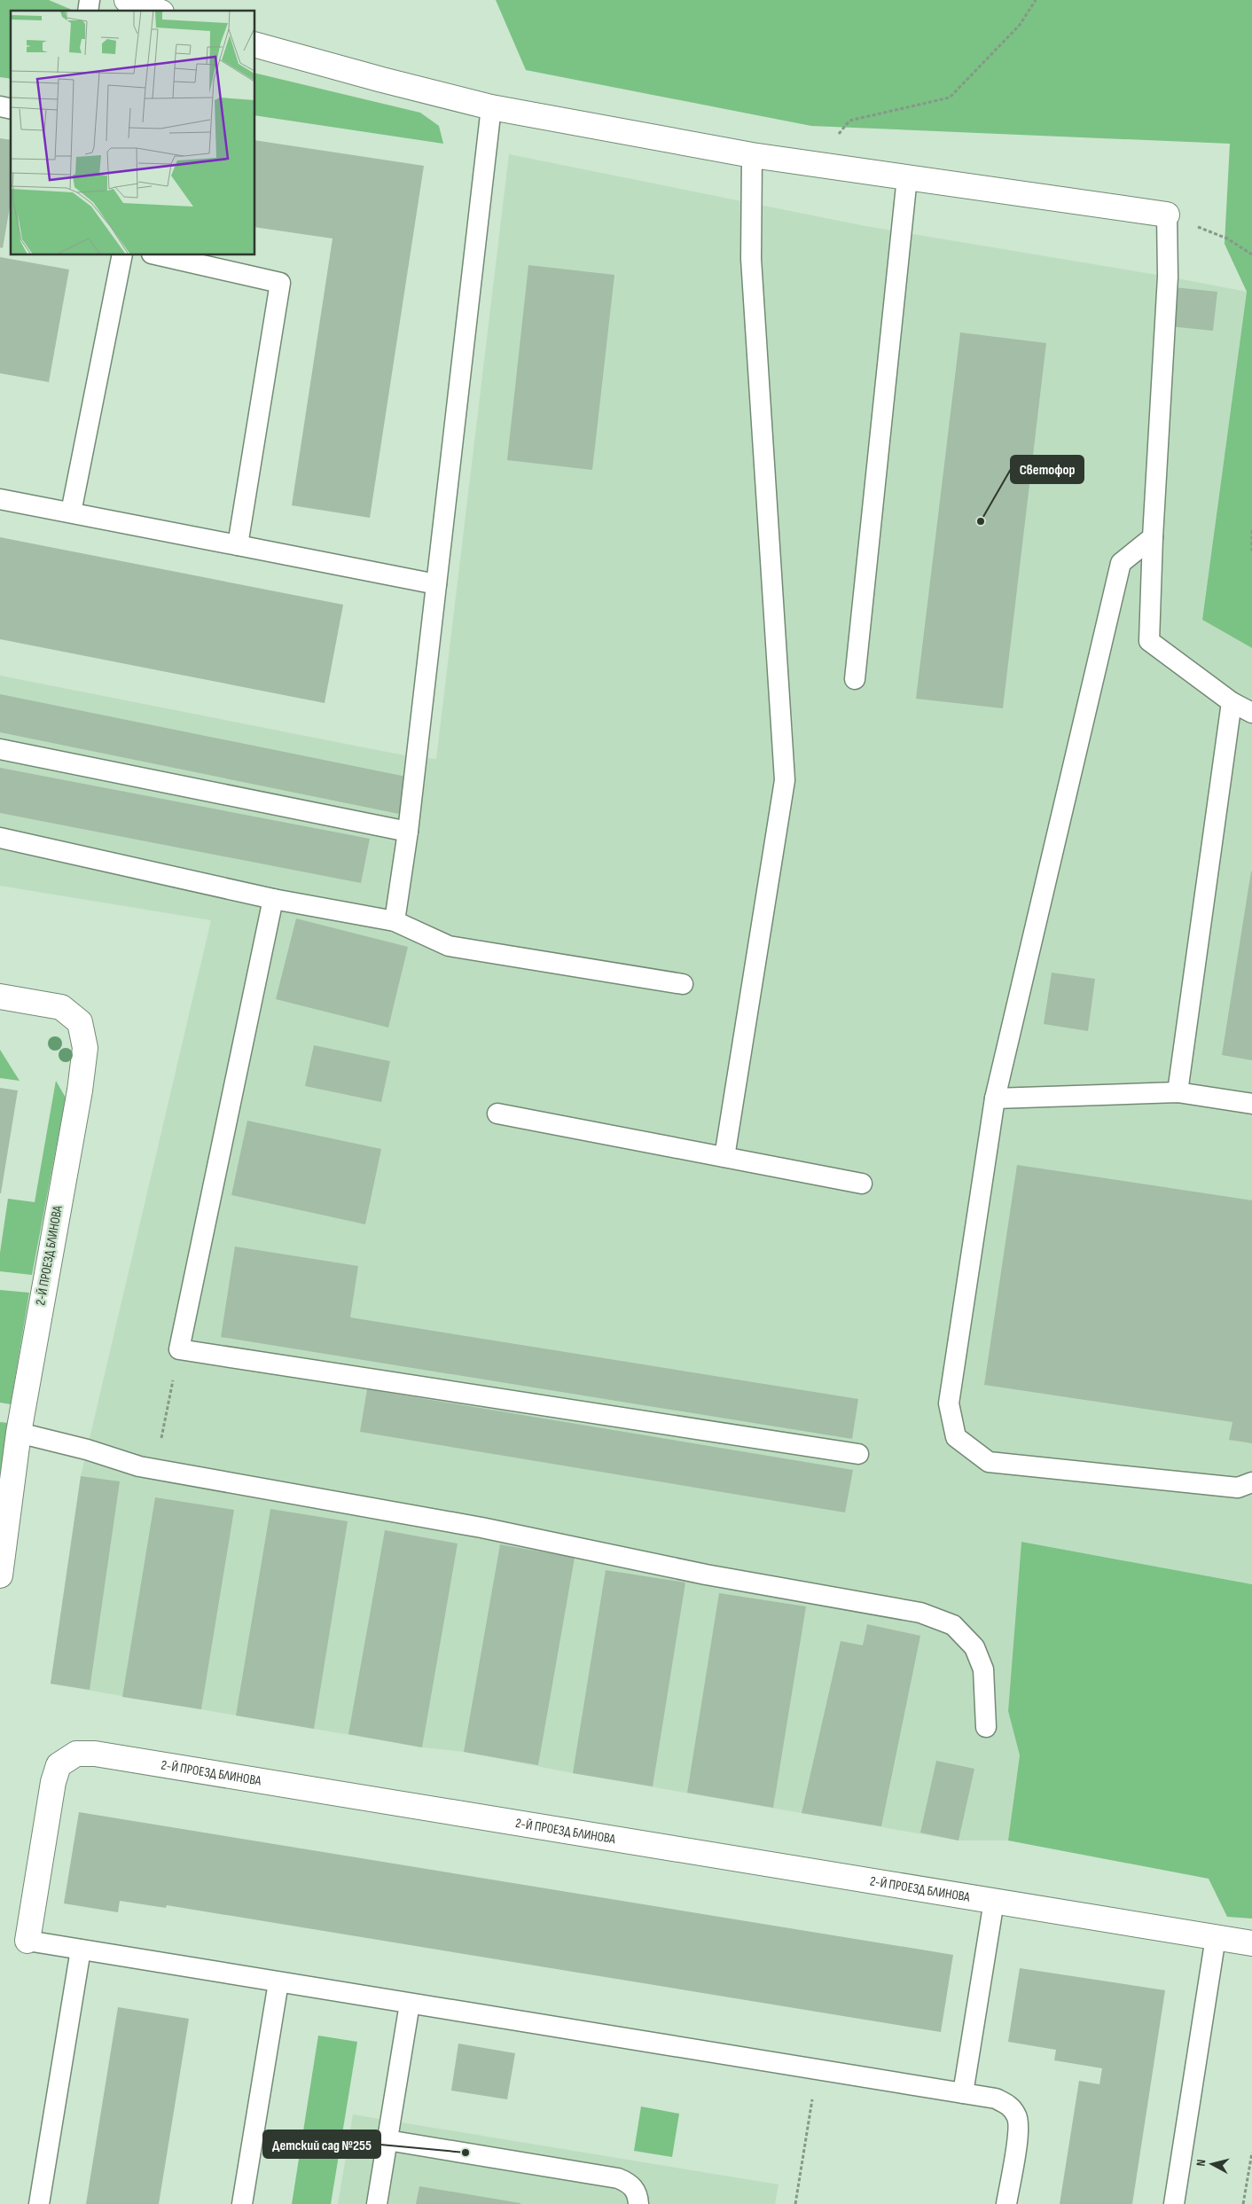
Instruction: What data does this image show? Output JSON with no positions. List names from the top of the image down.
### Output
{
  "streets": {
    "street": ["2-Й ПРОЕЗД БЛИНОВА"]
  },
  "places": ["Светофор", "Детский сад №255"],
  "north": "left"
}
